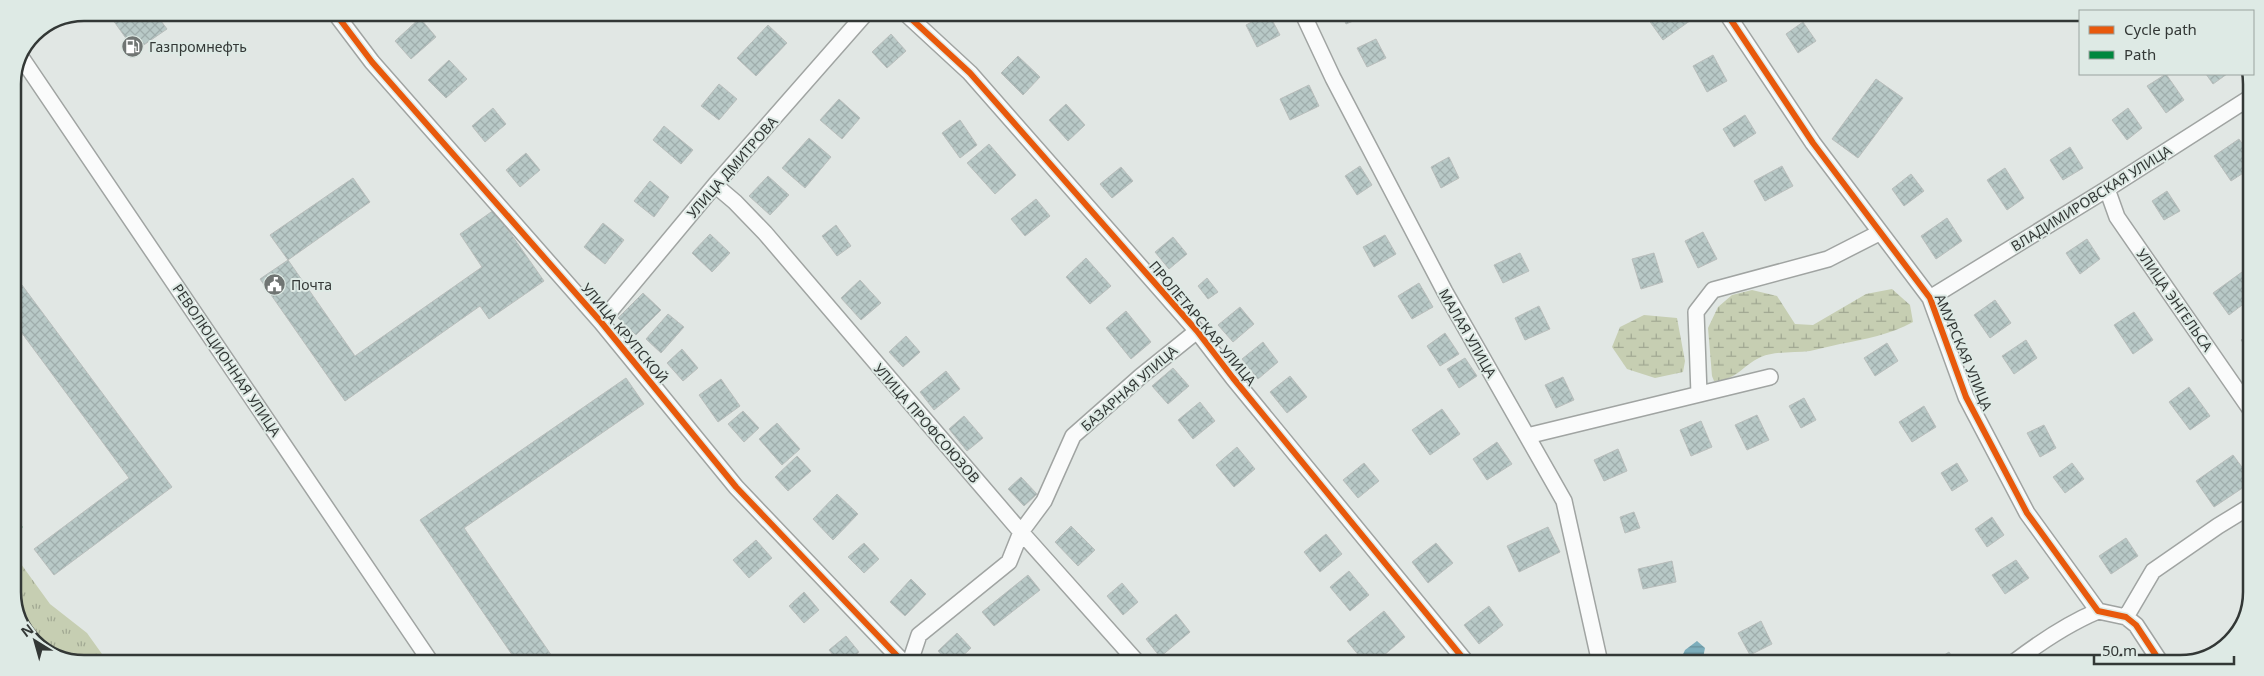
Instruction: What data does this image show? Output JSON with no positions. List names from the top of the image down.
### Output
{
  "streets": {
    "street": [
      "УЛИЦА ДМИТРОВА",
      "ВЛАДИМИРОВСКАЯ УЛИЦА",
      "УЛИЦА ЭНГЕЛЬСА",
      "ПРОЛЕТАРСКАЯ УЛИЦА",
      "УЛИЦА КРУПСКОЙ",
      "МАЛАЯ УЛИЦА",
      "АМУРСКАЯ УЛИЦА",
      "РЕВОЛЮЦИОННАЯ УЛИЦА",
      "БАЗАРНАЯ УЛИЦА",
      "УЛИЦА ПРОФСОЮЗОВ"
    ]
  },
  "crossings": [
    ["УЛИЦА ДМИТРОВА", "УЛИЦА КРУПСКОЙ"],
    ["УЛИЦА ДМИТРОВА", "УЛИЦА ПРОФСОЮЗОВ"],
    ["ВЛАДИМИРОВСКАЯ УЛИЦА", "УЛИЦА ЭНГЕЛЬСА"],
    ["ВЛАДИМИРОВСКАЯ УЛИЦА", "АМУРСКАЯ УЛИЦА"],
    ["ПРОЛЕТАРСКАЯ УЛИЦА", "БАЗАРНАЯ УЛИЦА"],
    ["БАЗАРНАЯ УЛИЦА", "УЛИЦА ПРОФСОЮЗОВ"]
  ],
  "places": {
    "fuel station": ["Газпромнефть"],
    "public building": ["Почта"]
  },
  "legend": ["Cycle path", "Path"],
  "scale_bar": "50 m",
  "north": "top left"
}
